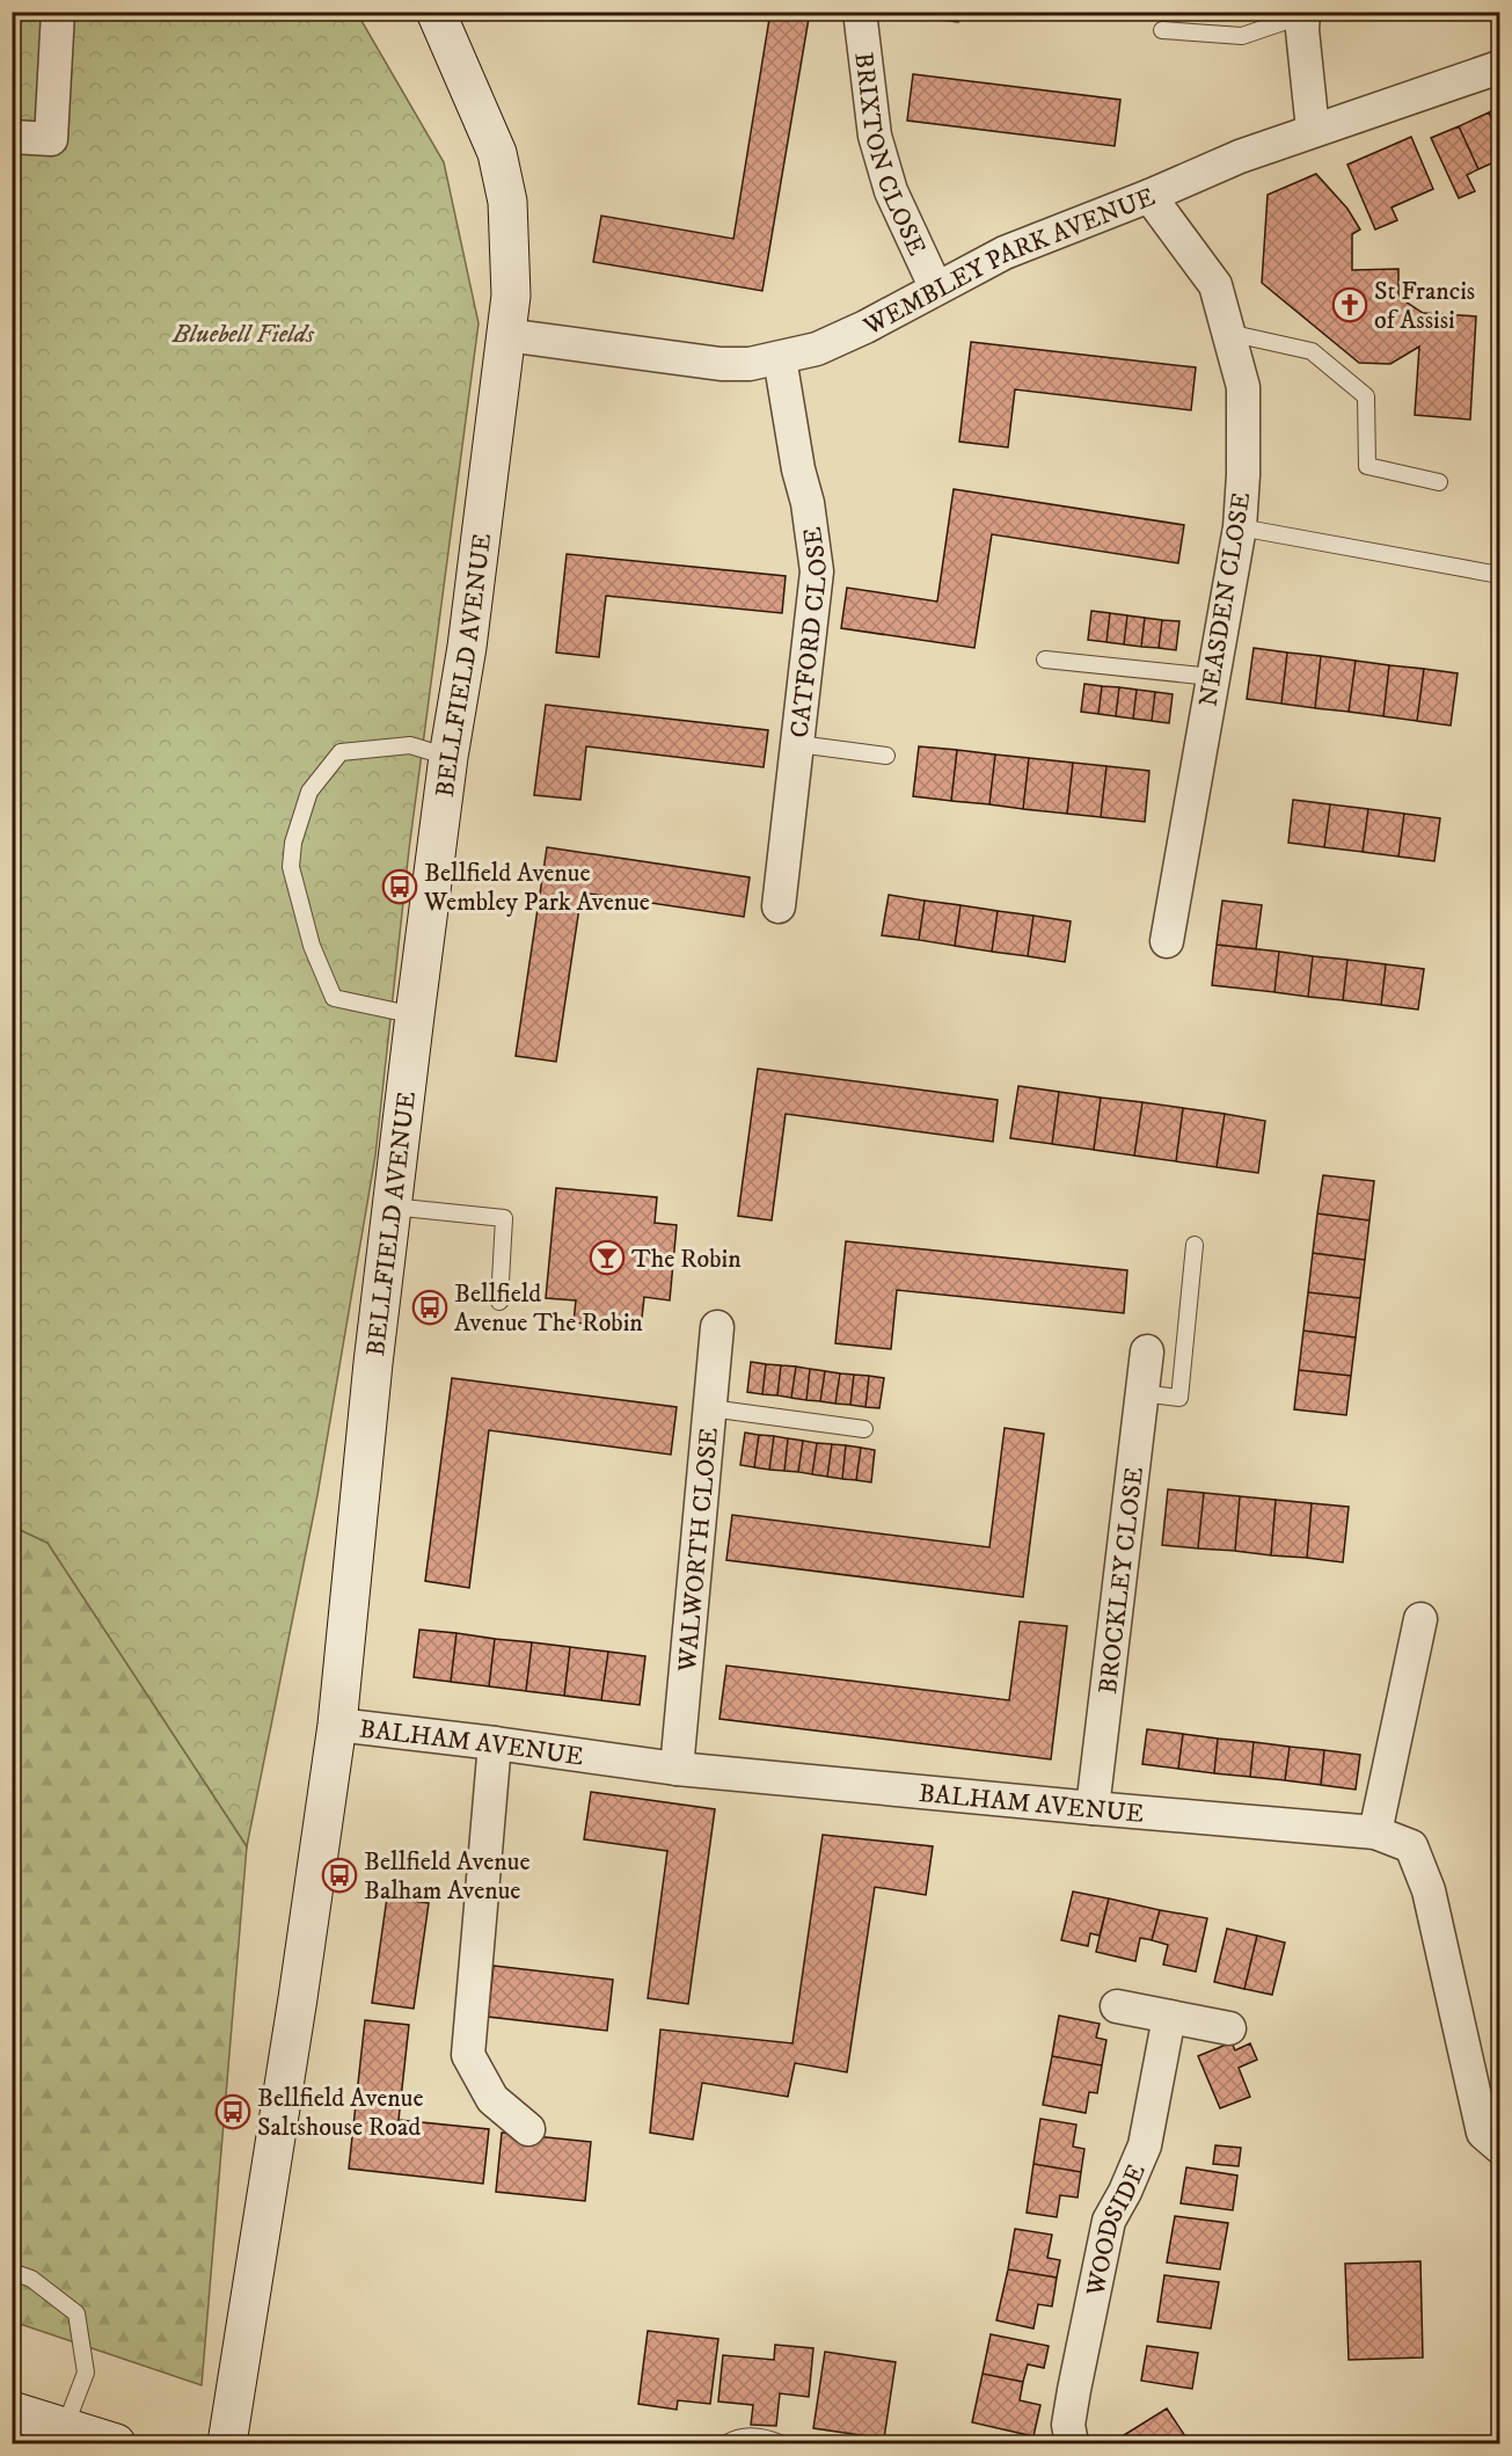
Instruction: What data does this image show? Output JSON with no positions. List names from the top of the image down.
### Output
{
  "streets": {
    "street": [
      "BRIXTON CLOSE",
      "WEMBLEY PARK AVENUE",
      "NEASDEN CLOSE",
      "CATFORD CLOSE",
      "BELLFIELD AVENUE",
      "WALWORTH CLOSE",
      "BROCKLEY CLOSE",
      "BALHAM AVENUE",
      "WOODSIDE"
    ]
  },
  "crossings": [
    ["BRIXTON CLOSE", "WEMBLEY PARK AVENUE"],
    ["WEMBLEY PARK AVENUE", "NEASDEN CLOSE"],
    ["WEMBLEY PARK AVENUE", "CATFORD CLOSE"],
    ["WEMBLEY PARK AVENUE", "BELLFIELD AVENUE"],
    ["BELLFIELD AVENUE", "BALHAM AVENUE"],
    ["WALWORTH CLOSE", "BALHAM AVENUE"],
    ["BROCKLEY CLOSE", "BALHAM AVENUE"]
  ],
  "parks": ["Bluebell Fields"],
  "places": {
    "church": ["St Francis of Assisi"],
    "bus stop": [
      "Bellfield Avenue Wembley Park Avenue",
      "Bellfield Avenue The Robin",
      "Bellfield Avenue Balham Avenue",
      "Bellfield Avenue Saltshouse Road"
    ],
    "bar": ["The Robin"]
  }
}
